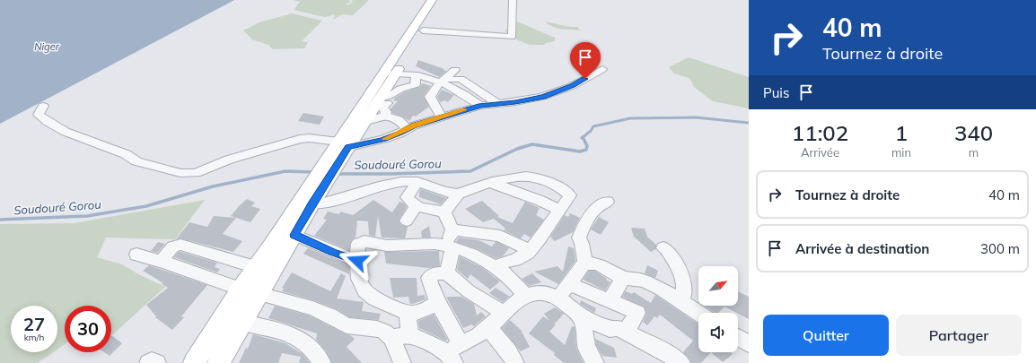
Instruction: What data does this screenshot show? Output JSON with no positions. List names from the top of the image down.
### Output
{
  "water": ["Niger", "Soudouré Gorou"],
  "north": "top right",
  "page": {
    "turn": ["40 m", "Tournez à droite"],
    "then": "Puis",
    "eta": [
      "11:02",
      "Arrivée",
      "1",
      "min",
      "340",
      "m"
    ],
    "list": [
      {
        "name": "Tournez à droite",
        "value": "40 m"
      },
      {
        "name": "Arrivée à destination",
        "value": "300 m"
      }
    ],
    "speed": "27 km/h",
    "limit": "30",
    "buttons": ["Quitter", "Partager"]
  }
}
